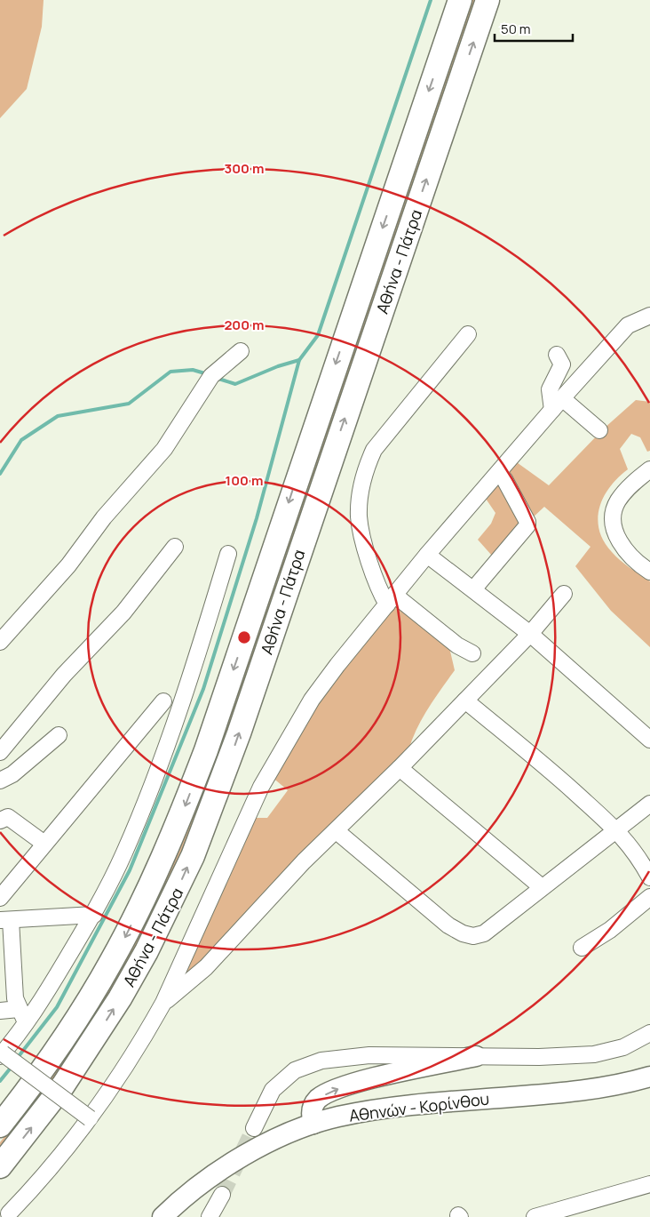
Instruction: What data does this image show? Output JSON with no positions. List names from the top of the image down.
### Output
{
  "streets": {
    "highway": ["Αθήνα - Πάτρα"],
    "main road": ["Αθηνών - Κορίνθου"]
  },
  "scale_bar": "50 m",
  "rings": ["300 m", "200 m", "100 m"]
}
